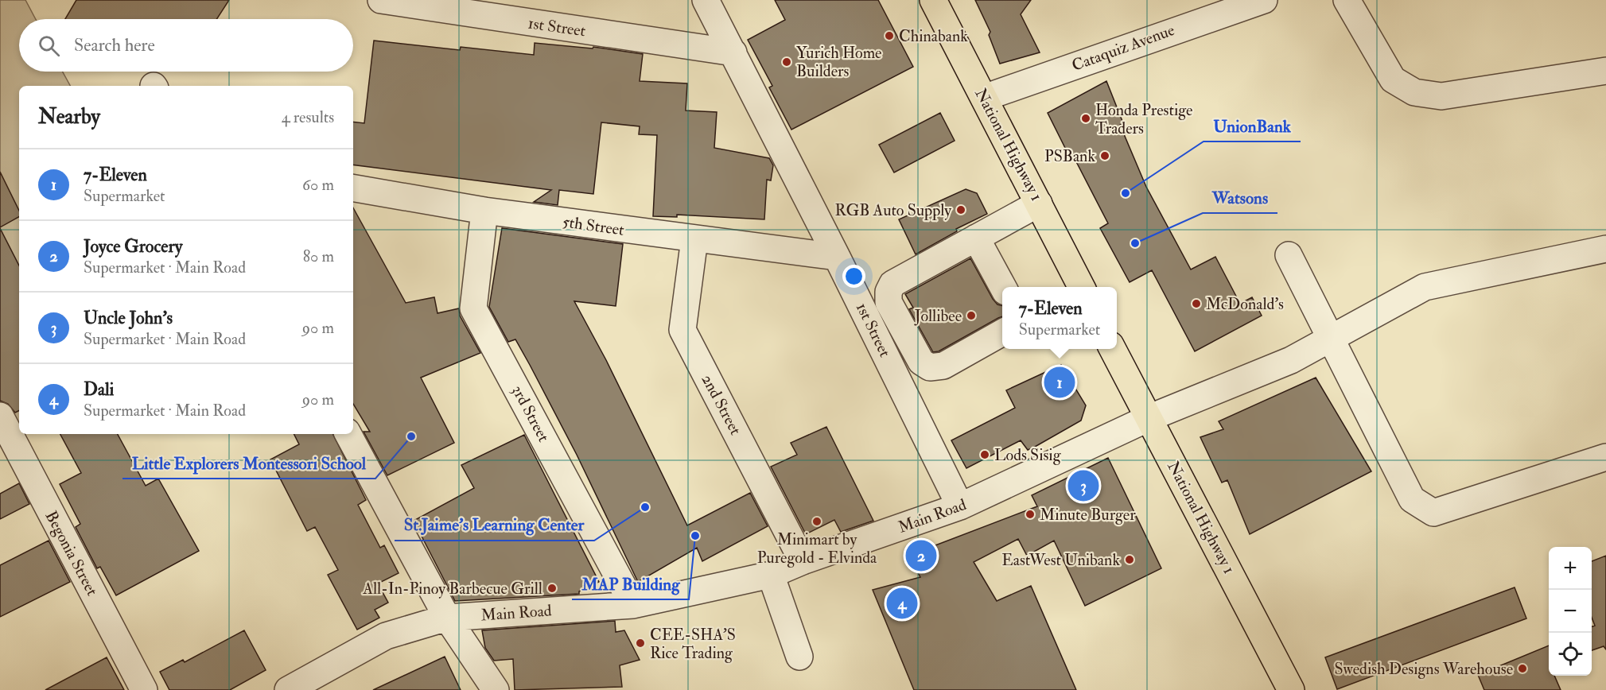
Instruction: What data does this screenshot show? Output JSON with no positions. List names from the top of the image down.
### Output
{
  "streets": {
    "highway": ["National Highway 1"],
    "street": [
      "1st Street",
      "Cataquiz Avenue",
      "5th Street",
      "2nd Street",
      "3rd Street",
      "Main Road",
      "Begonia Street"
    ]
  },
  "crossings": [
    ["1st Street", "5th Street"],
    ["1st Street", "Main Road"],
    ["Cataquiz Avenue", "National Highway 1"],
    ["National Highway 1", "Main Road"],
    ["5th Street", "2nd Street"],
    ["5th Street", "3rd Street"],
    ["2nd Street", "Main Road"],
    ["3rd Street", "Main Road"]
  ],
  "places": [
    "Chinabank",
    "Yurich Home Builders",
    "Honda Prestige Traders",
    "PSBank",
    "UnionBank",
    "RGB Auto Supply",
    "Watsons",
    "McDonald's",
    "Jollibee",
    "Little Explorers Montessori School",
    "Lods Sisig",
    "St.Jaime's Learning Center",
    "Minute Burger",
    "Minimart by Puregold - Elvinda",
    "MAP Building",
    "EastWest Unibank",
    "All-In-Pinoy Barbecue Grill",
    "CEE-SHA'S Rice Trading",
    "Swedish Designs Warehouse"
  ],
  "page": {
    "search": "Search here",
    "heading": ["Nearby", "4 results"],
    "list": [
      {
        "mark": "1",
        "name": "7-Eleven",
        "note": "Supermarket",
        "value": "60 m"
      },
      {
        "mark": "2",
        "name": "Joyce Grocery",
        "note": "Supermarket · Main Road",
        "value": "80 m"
      },
      {
        "mark": "3",
        "name": "Uncle John's",
        "note": "Supermarket · Main Road",
        "value": "90 m"
      },
      {
        "mark": "4",
        "name": "Dali",
        "note": "Supermarket · Main Road",
        "value": "90 m"
      }
    ],
    "popup": ["7-Eleven", "Supermarket"],
    "pins": [
      "1",
      "3",
      "2",
      "4"
    ],
    "map_buttons": ["+", "−"]
  }
}
